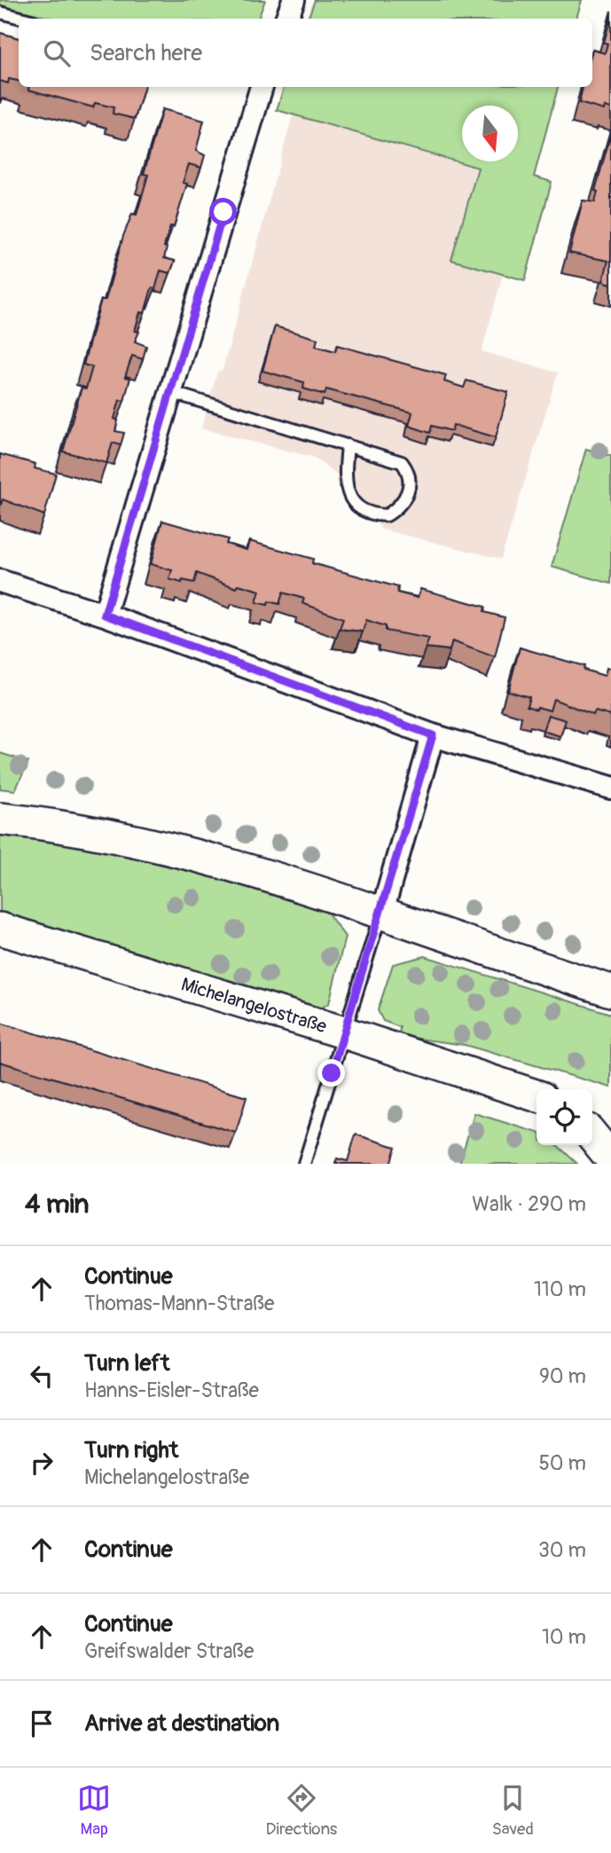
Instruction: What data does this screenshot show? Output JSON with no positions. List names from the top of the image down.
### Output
{
  "streets": {
    "main road": ["Michelangelostraße"]
  },
  "north": "bottom",
  "page": {
    "search": "Search here",
    "heading": ["4 min", "Walk · 290 m"],
    "list": [
      ["Continue", "Thomas-Mann-Straße", "110 m"],
      ["Turn left", "Hanns-Eisler-Straße", "90 m"],
      ["Turn right", "Michelangelostraße", "50 m"],
      ["Continue", "30 m"],
      ["Continue", "Greifswalder Straße", "10 m"],
      "Arrive at destination"
    ],
    "nav": ["Map", "Directions", "Saved"]
  }
}
